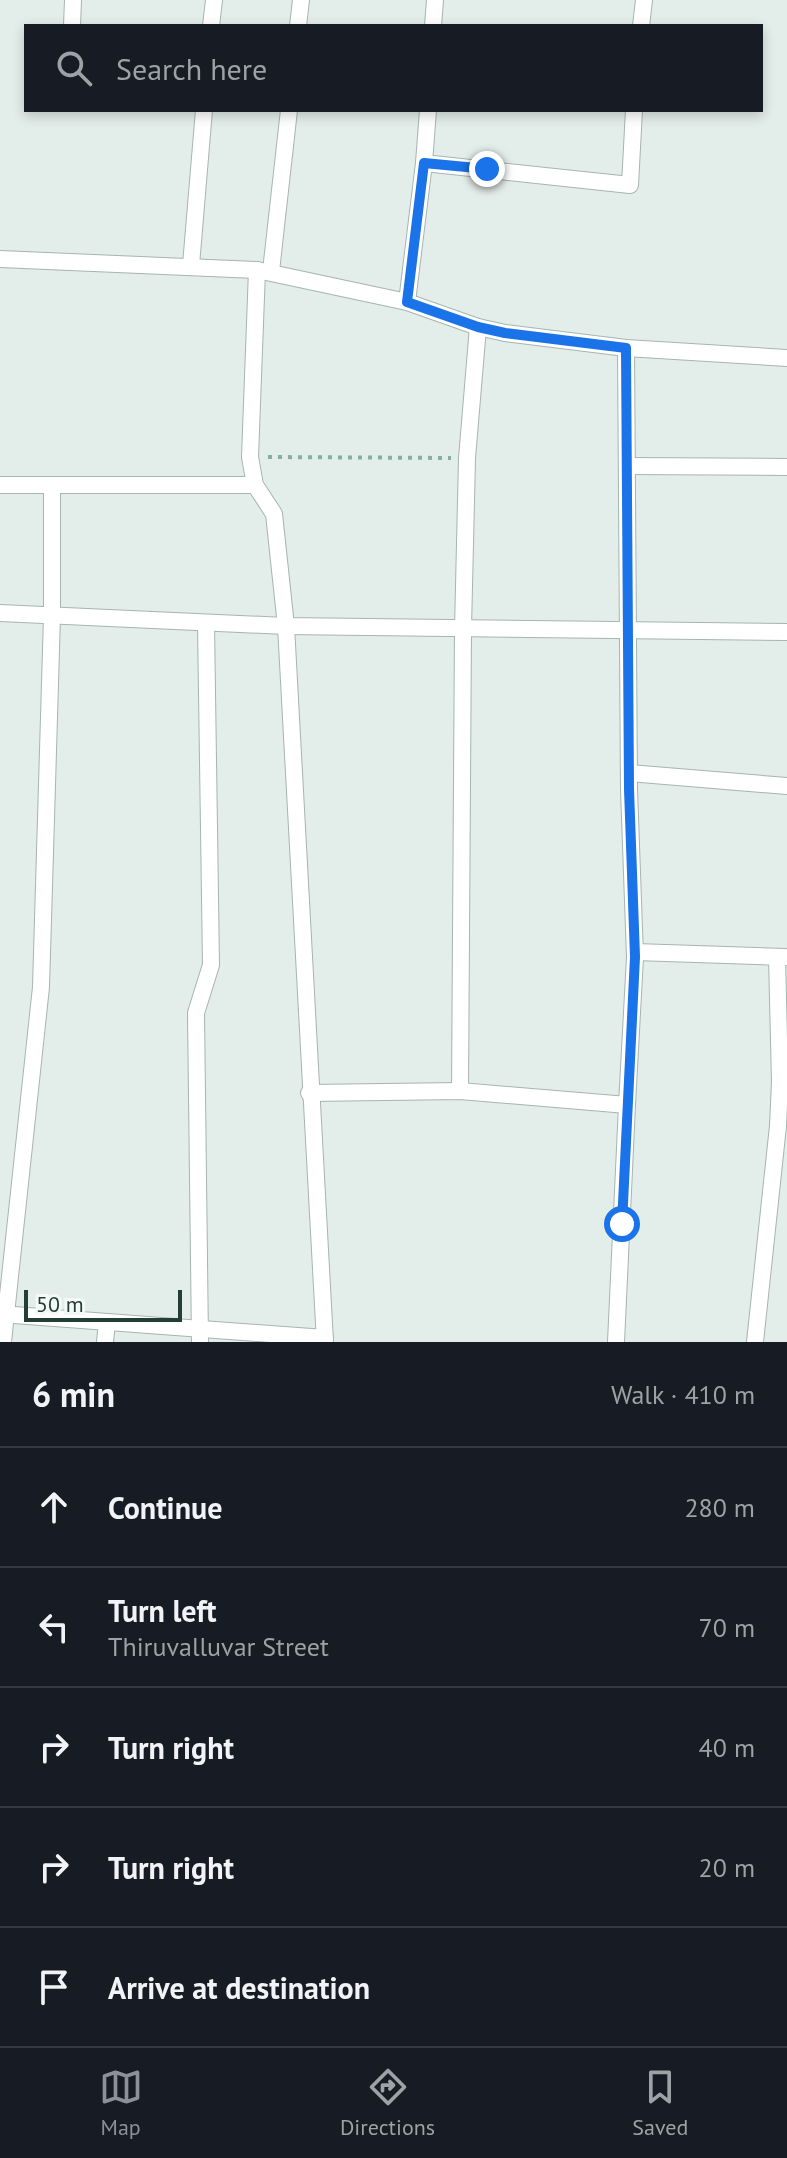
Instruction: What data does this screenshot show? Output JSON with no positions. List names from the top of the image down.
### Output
{
  "scale_bar": "50 m",
  "page": {
    "search": "Search here",
    "scale": "50 m",
    "heading": ["6 min", "Walk · 410 m"],
    "list": [
      ["Continue", "280 m"],
      ["Turn left", "Thiruvalluvar Street", "70 m"],
      ["Turn right", "40 m"],
      ["Turn right", "20 m"],
      "Arrive at destination"
    ],
    "nav": ["Map", "Directions", "Saved"]
  }
}
